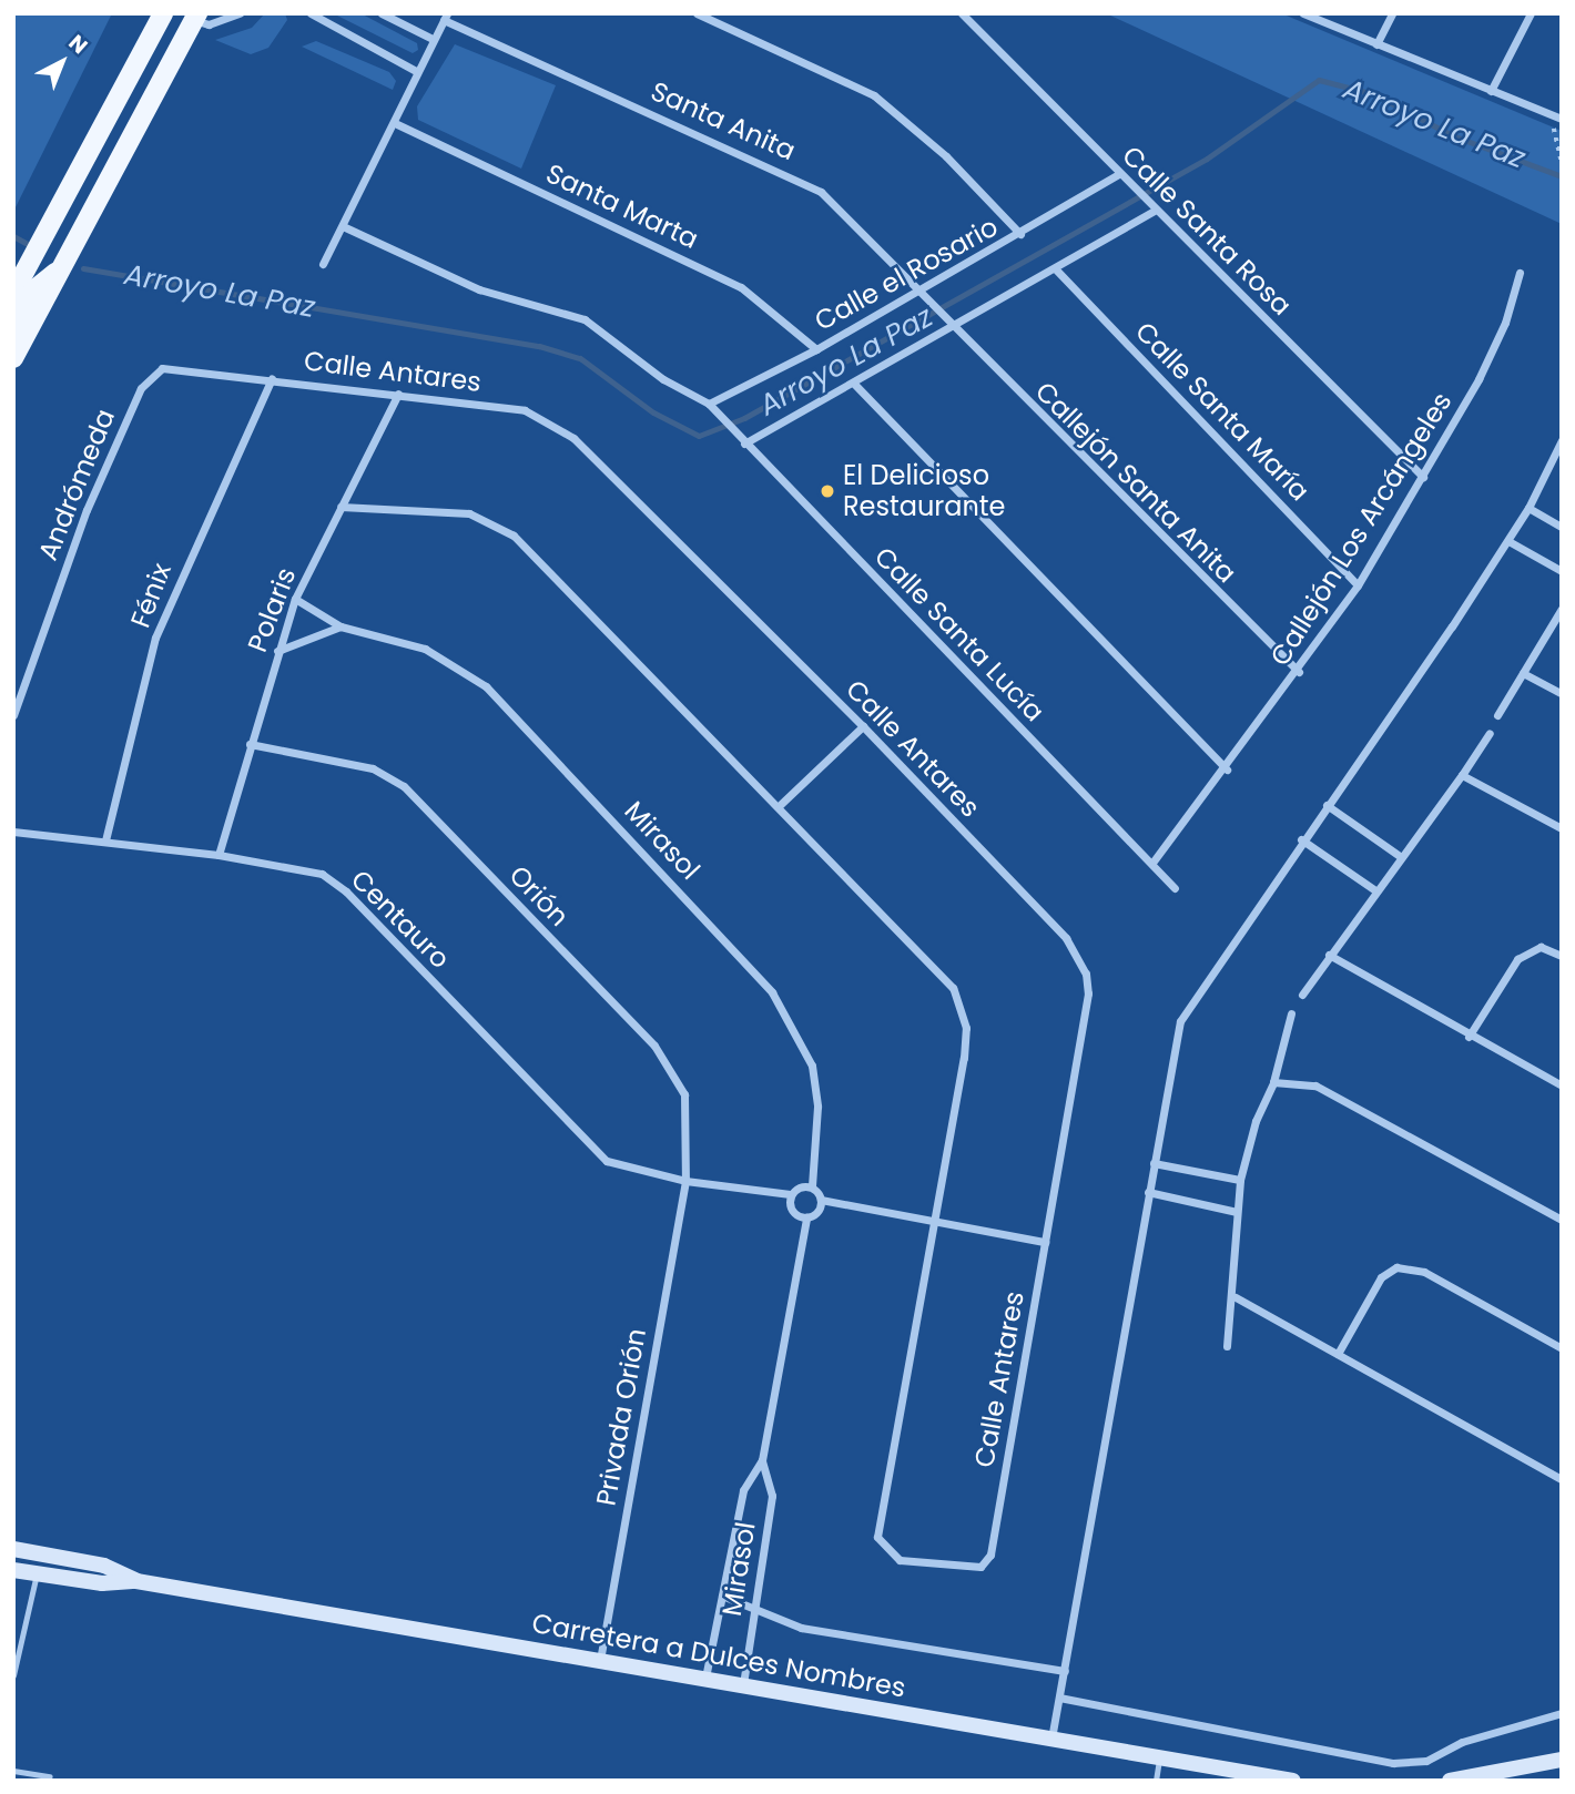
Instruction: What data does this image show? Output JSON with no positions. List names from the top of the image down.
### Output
{
  "streets": {
    "main road": ["Carretera a Dulces Nombres"],
    "street": [
      "Santa Anita",
      "Santa Marta",
      "Calle Santa Rosa",
      "Calle el Rosario",
      "Calle Antares",
      "Calle Santa María",
      "Callejón Santa Anita",
      "Andrómeda",
      "Callejón Los Arcángeles",
      "Fénix",
      "Polaris",
      "Calle Santa Lucía",
      "Mirasol",
      "Orión",
      "Centauro",
      "Privada Orión"
    ]
  },
  "crossings": [
    ["Santa Anita", "Calle el Rosario"],
    ["Santa Anita", "Callejón Santa Anita"],
    ["Santa Marta", "Calle el Rosario"],
    ["Calle Santa Rosa", "Calle el Rosario"],
    ["Calle Santa Rosa", "Callejón Los Arcángeles"],
    ["Calle el Rosario", "Calle Santa Lucía"],
    ["Calle Antares", "Andrómeda"],
    ["Calle Antares", "Fénix"],
    ["Calle Antares", "Polaris"],
    ["Calle Santa María", "Callejón Los Arcángeles"],
    ["Callejón Santa Anita", "Callejón Los Arcángeles"],
    ["Callejón Los Arcángeles", "Calle Santa Lucía"],
    ["Fénix", "Centauro"],
    ["Polaris", "Mirasol"],
    ["Polaris", "Orión"],
    ["Polaris", "Centauro"],
    ["Mirasol", "Carretera a Dulces Nombres"],
    ["Orión", "Centauro"],
    ["Orión", "Privada Orión"],
    ["Centauro", "Privada Orión"],
    ["Privada Orión", "Carretera a Dulces Nombres"]
  ],
  "water": ["Arroyo La Paz"],
  "places": ["El Delicioso Restaurante"],
  "north": "top right"
}
